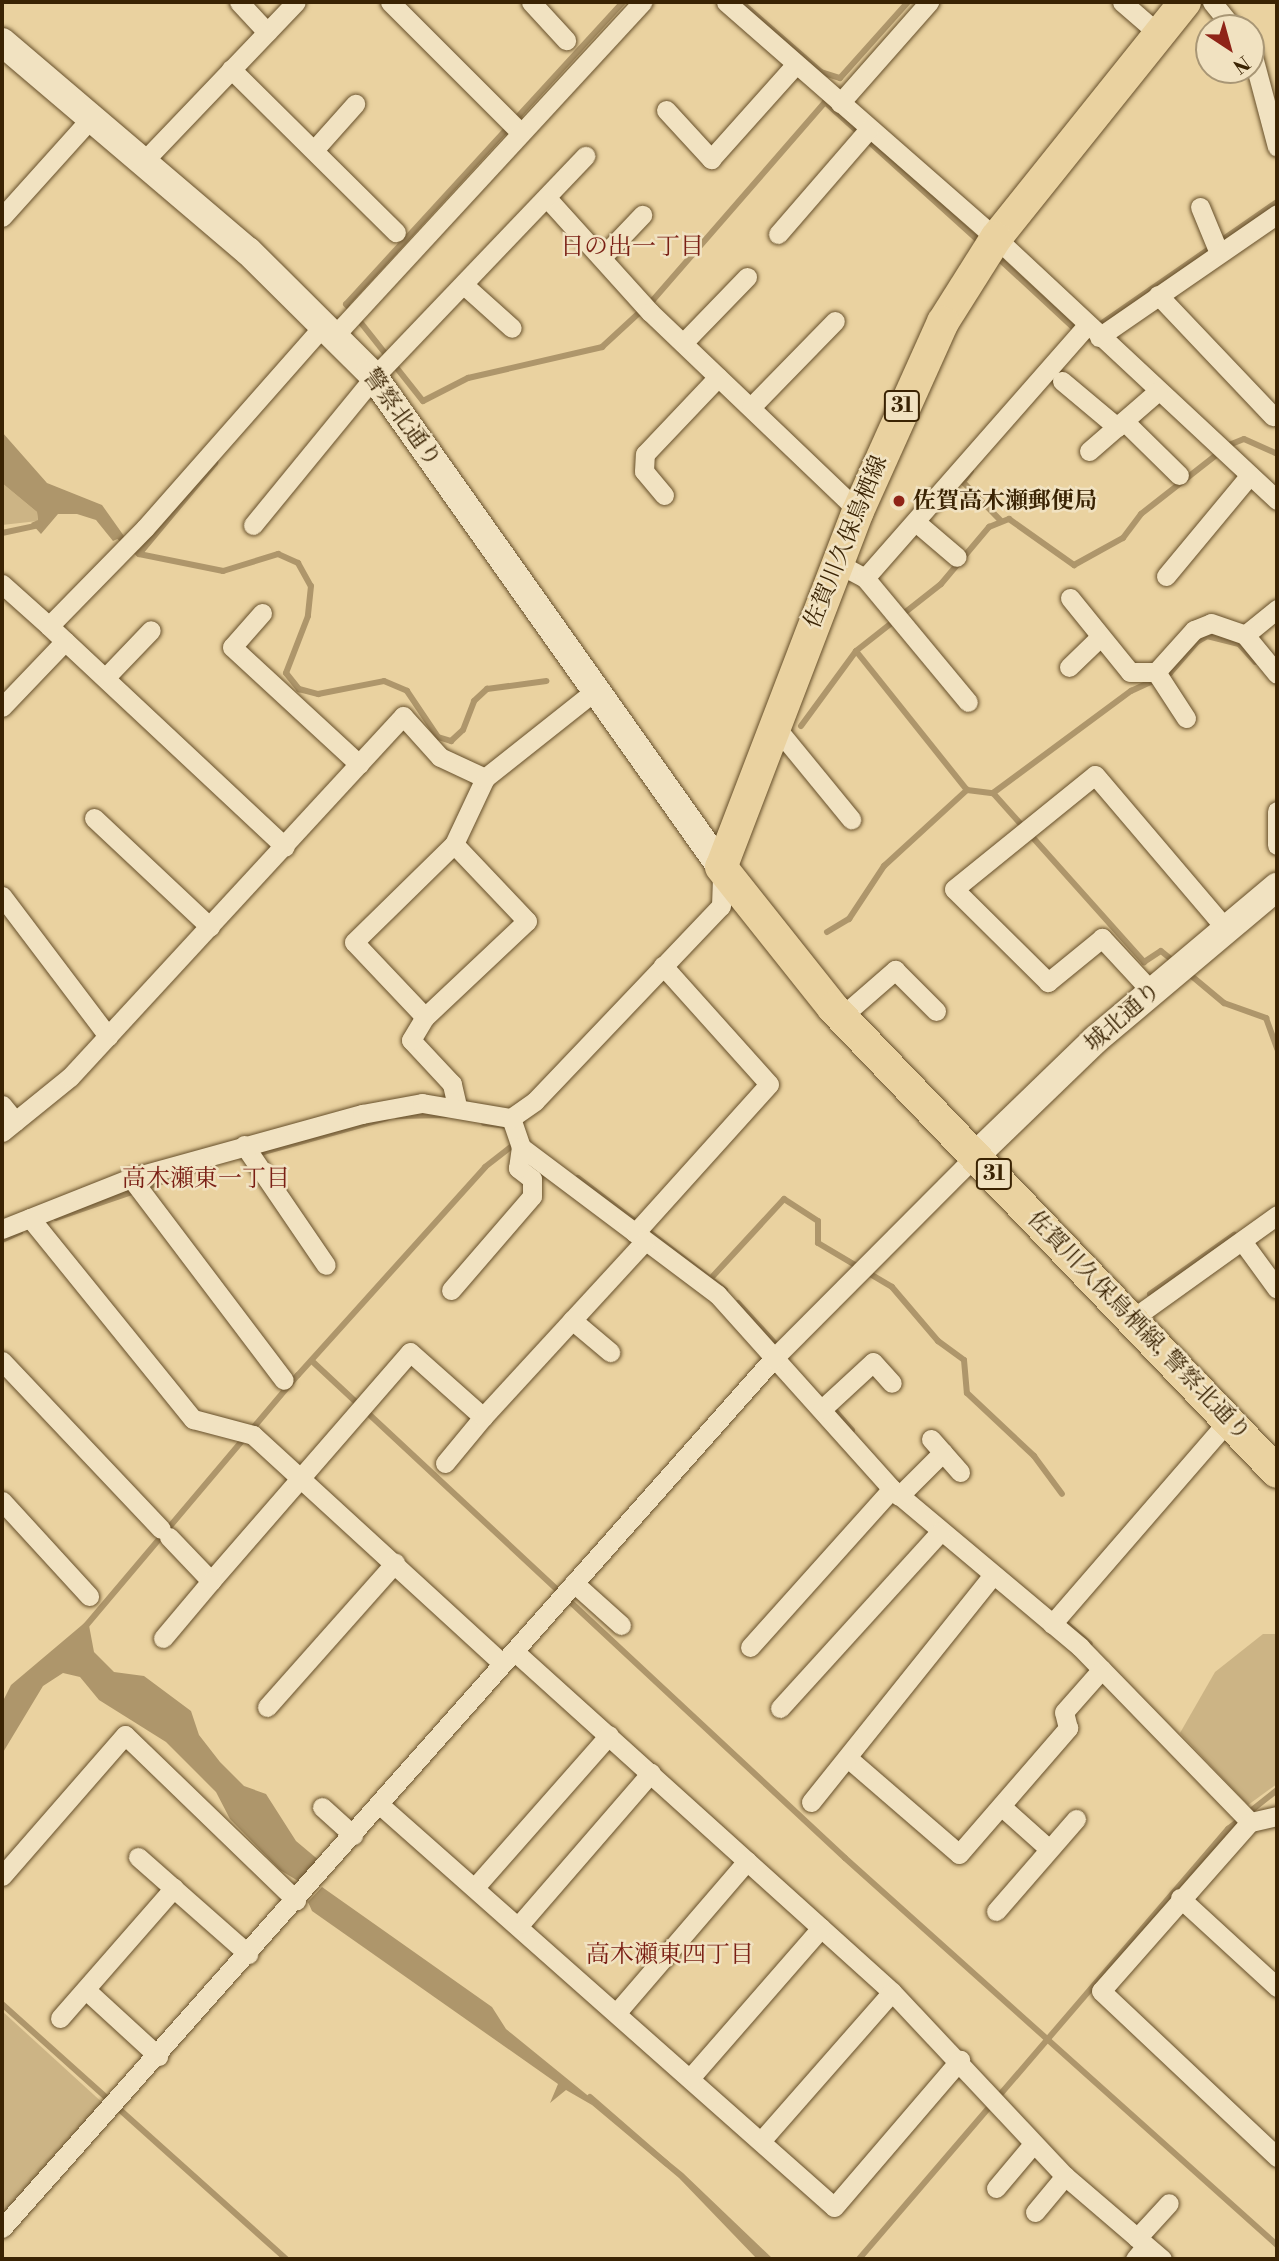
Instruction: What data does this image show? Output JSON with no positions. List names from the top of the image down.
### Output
{
  "streets": {
    "main road": ["31", "佐賀川久保鳥栖線", "佐賀川久保鳥栖線, 警察北通り"],
    "street": ["警察北通り", "城北通り"]
  },
  "crossings": [
    ["警察北通り", "佐賀川久保鳥栖線"],
    ["警察北通り", "佐賀川久保鳥栖線, 警察北通り"],
    ["佐賀川久保鳥栖線", "佐賀川久保鳥栖線, 警察北通り"],
    ["城北通り", "佐賀川久保鳥栖線, 警察北通り"]
  ],
  "districts": ["日の出一丁目", "高木瀬東一丁目", "高木瀬東四丁目"],
  "places": ["佐賀高木瀬郵便局"],
  "north": "bottom right"
}
